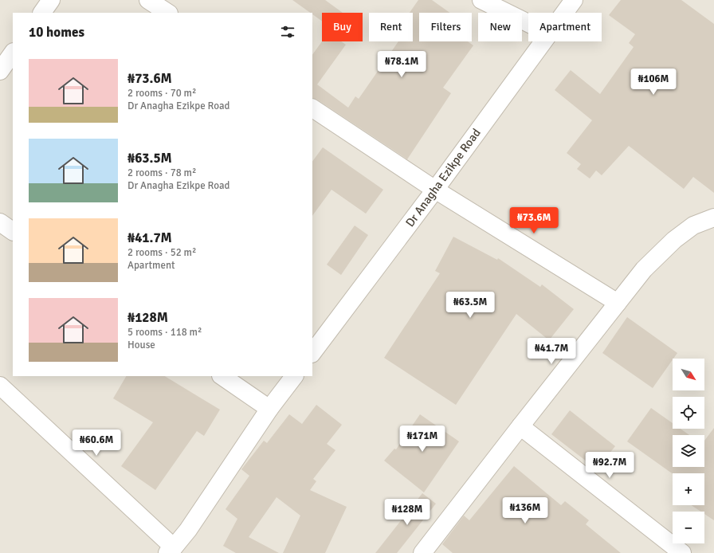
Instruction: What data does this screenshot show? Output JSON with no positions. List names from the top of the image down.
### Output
{
  "streets": {
    "street": ["Dr Anagha Ezikpe Road"]
  },
  "north": "bottom right",
  "page": {
    "chip": [
      "Buy",
      "Rent",
      "Filters",
      "New",
      "Apartment"
    ],
    "heading": "10 homes",
    "price": [
      "₦78.1M",
      "₦106M",
      "₦73.6M",
      "₦63.5M",
      "₦41.7M",
      "₦171M",
      "₦60.6M",
      "₦92.7M",
      "₦136M",
      "₦128M"
    ],
    "list": [
      {
        "name": "₦73.6M",
        "note": "2 rooms · 70 m² · Dr Anagha Ezikpe Road"
      },
      {
        "name": "₦63.5M",
        "note": "2 rooms · 78 m² · Dr Anagha Ezikpe Road"
      },
      {
        "name": "₦41.7M",
        "note": "2 rooms · 52 m² · Apartment"
      },
      {
        "name": "₦128M",
        "note": "5 rooms · 118 m² · House"
      }
    ],
    "map_buttons": ["+", "−"]
  }
}
